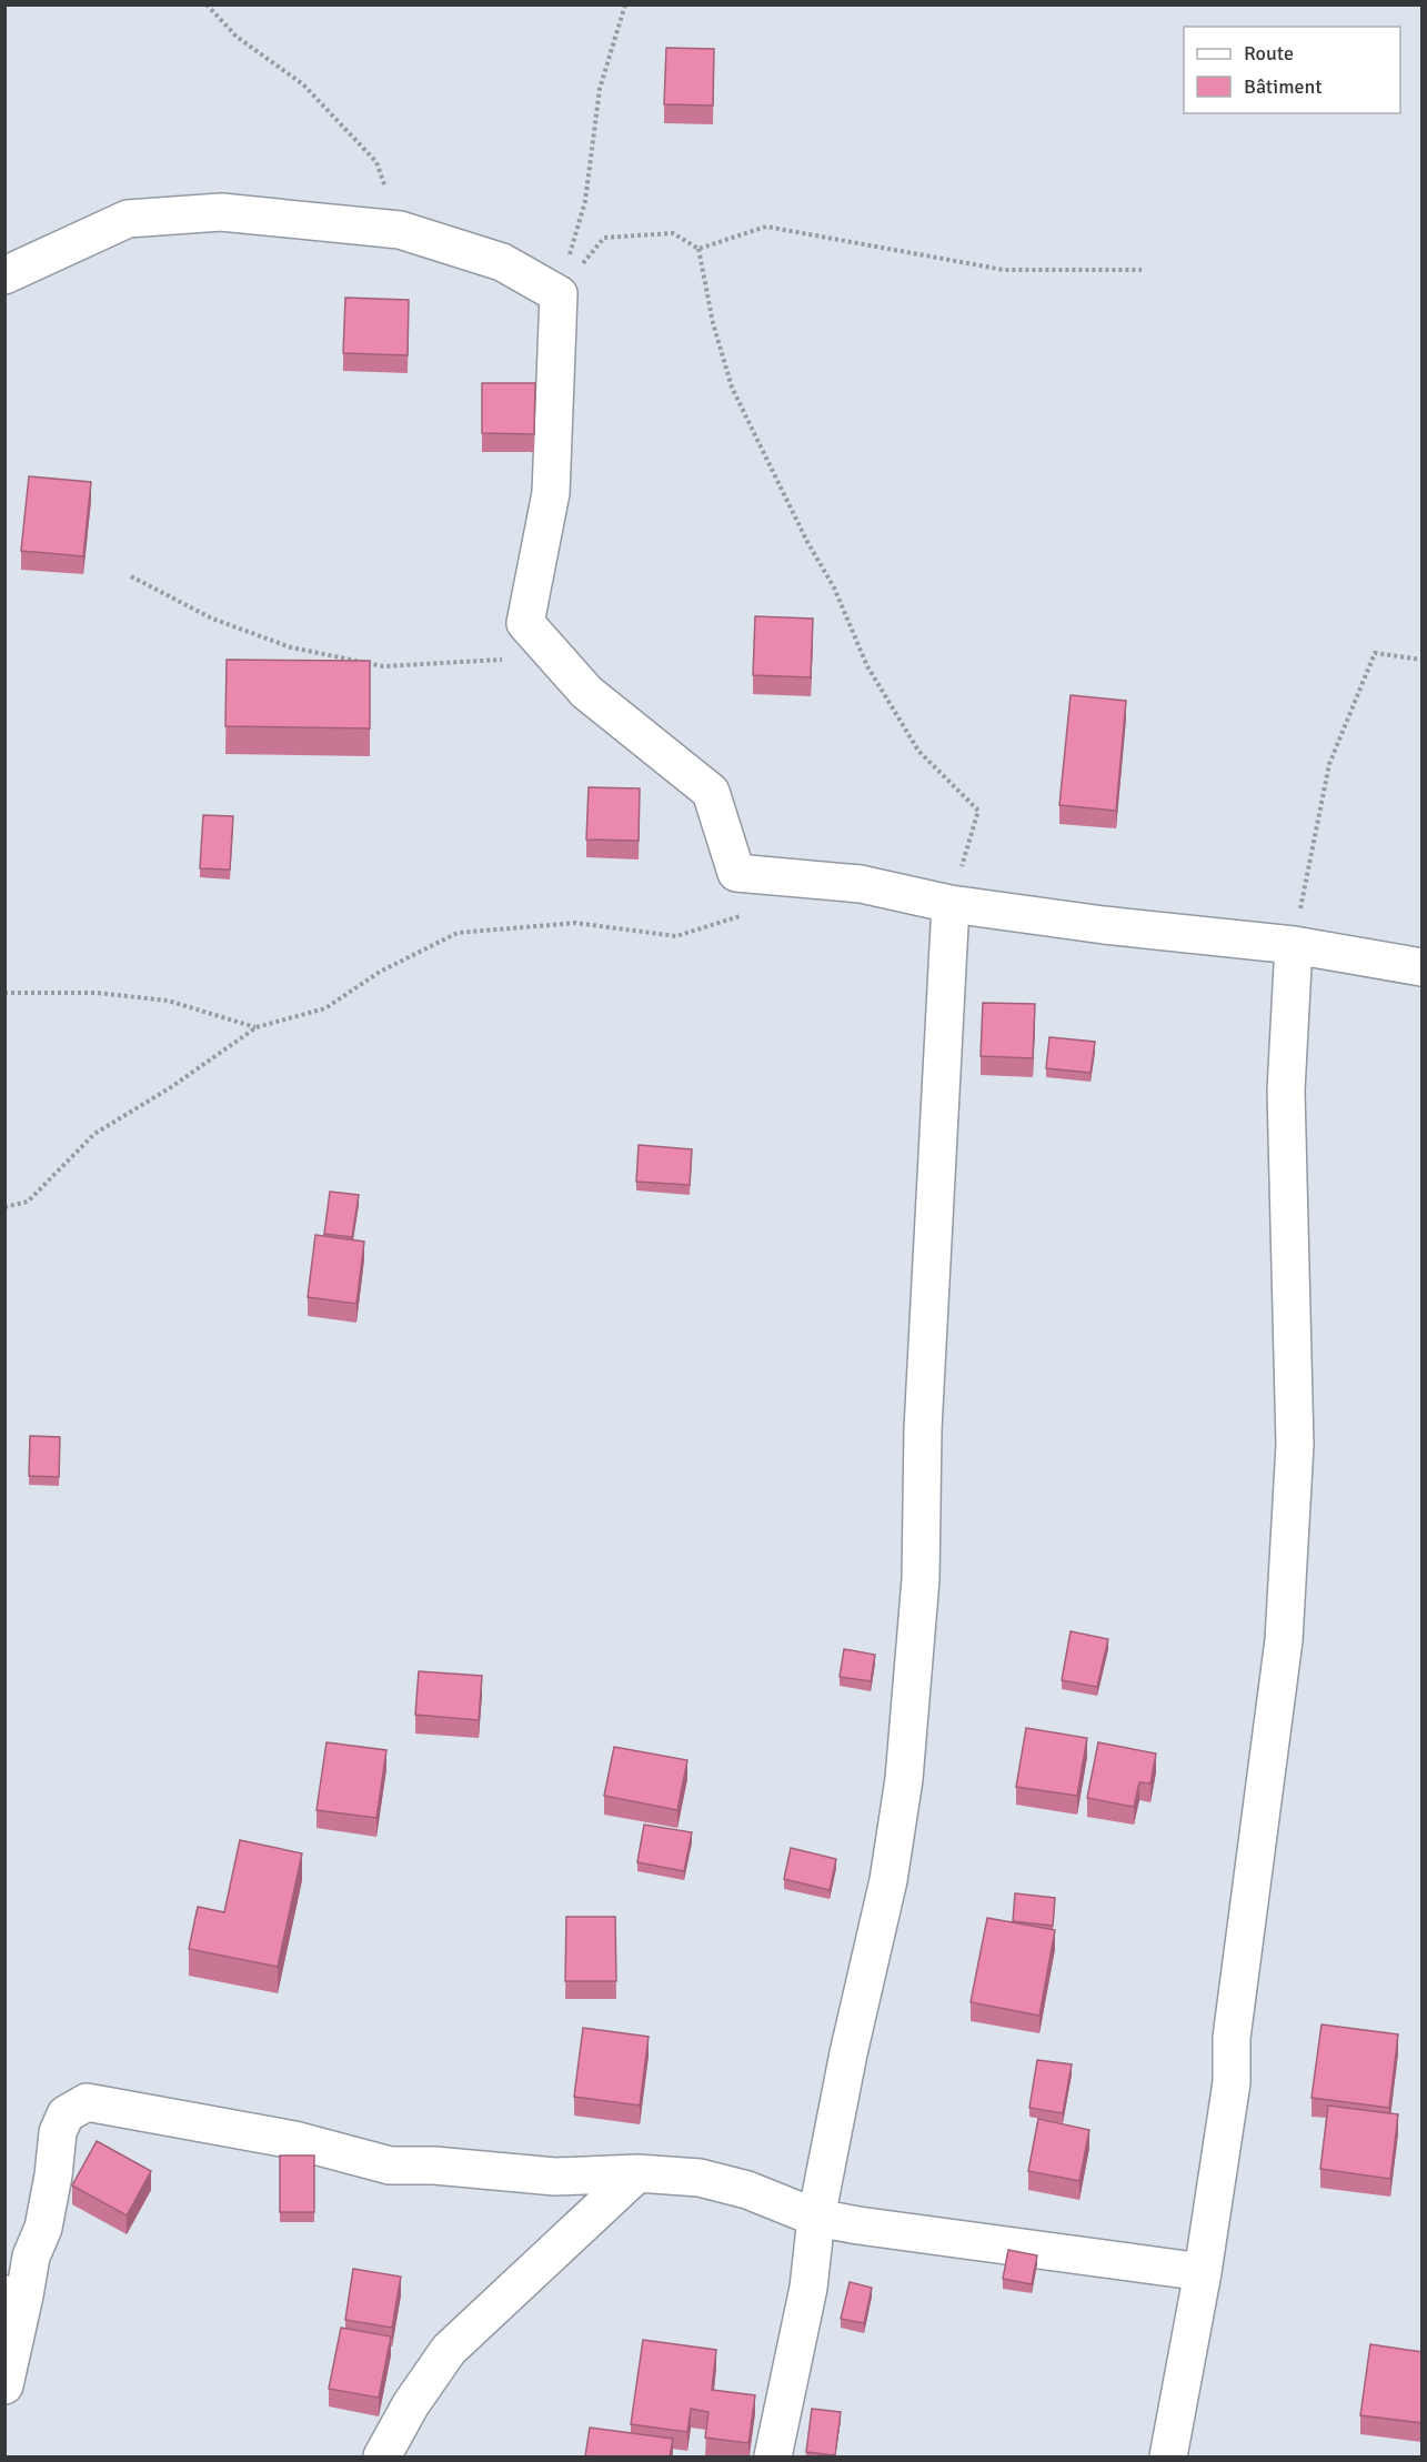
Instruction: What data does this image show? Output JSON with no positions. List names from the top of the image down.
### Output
{
  "legend": ["Route", "Bâtiment"]
}
